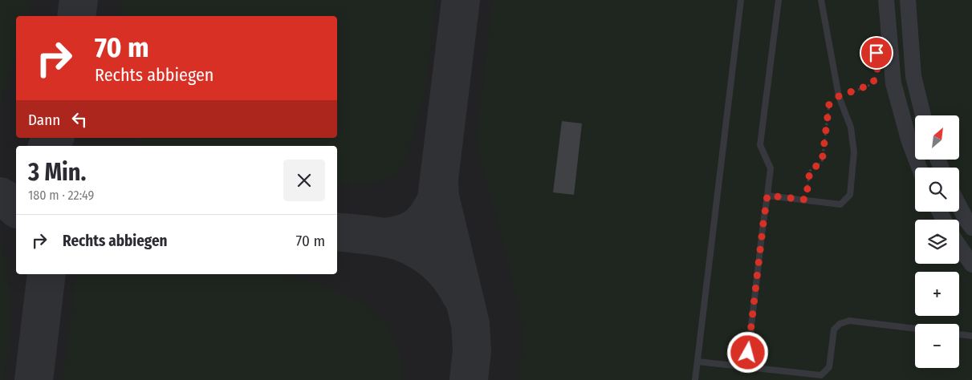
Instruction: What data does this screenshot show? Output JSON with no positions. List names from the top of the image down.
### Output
{
  "north": "top right",
  "page": {
    "turn": ["70 m", "Rechts abbiegen"],
    "then": "Dann",
    "map_buttons": ["+", "−"],
    "heading": ["3 Min.", "180 m · 22:49"],
    "list": [
      {
        "name": "Rechts abbiegen",
        "value": "70 m"
      }
    ]
  }
}
